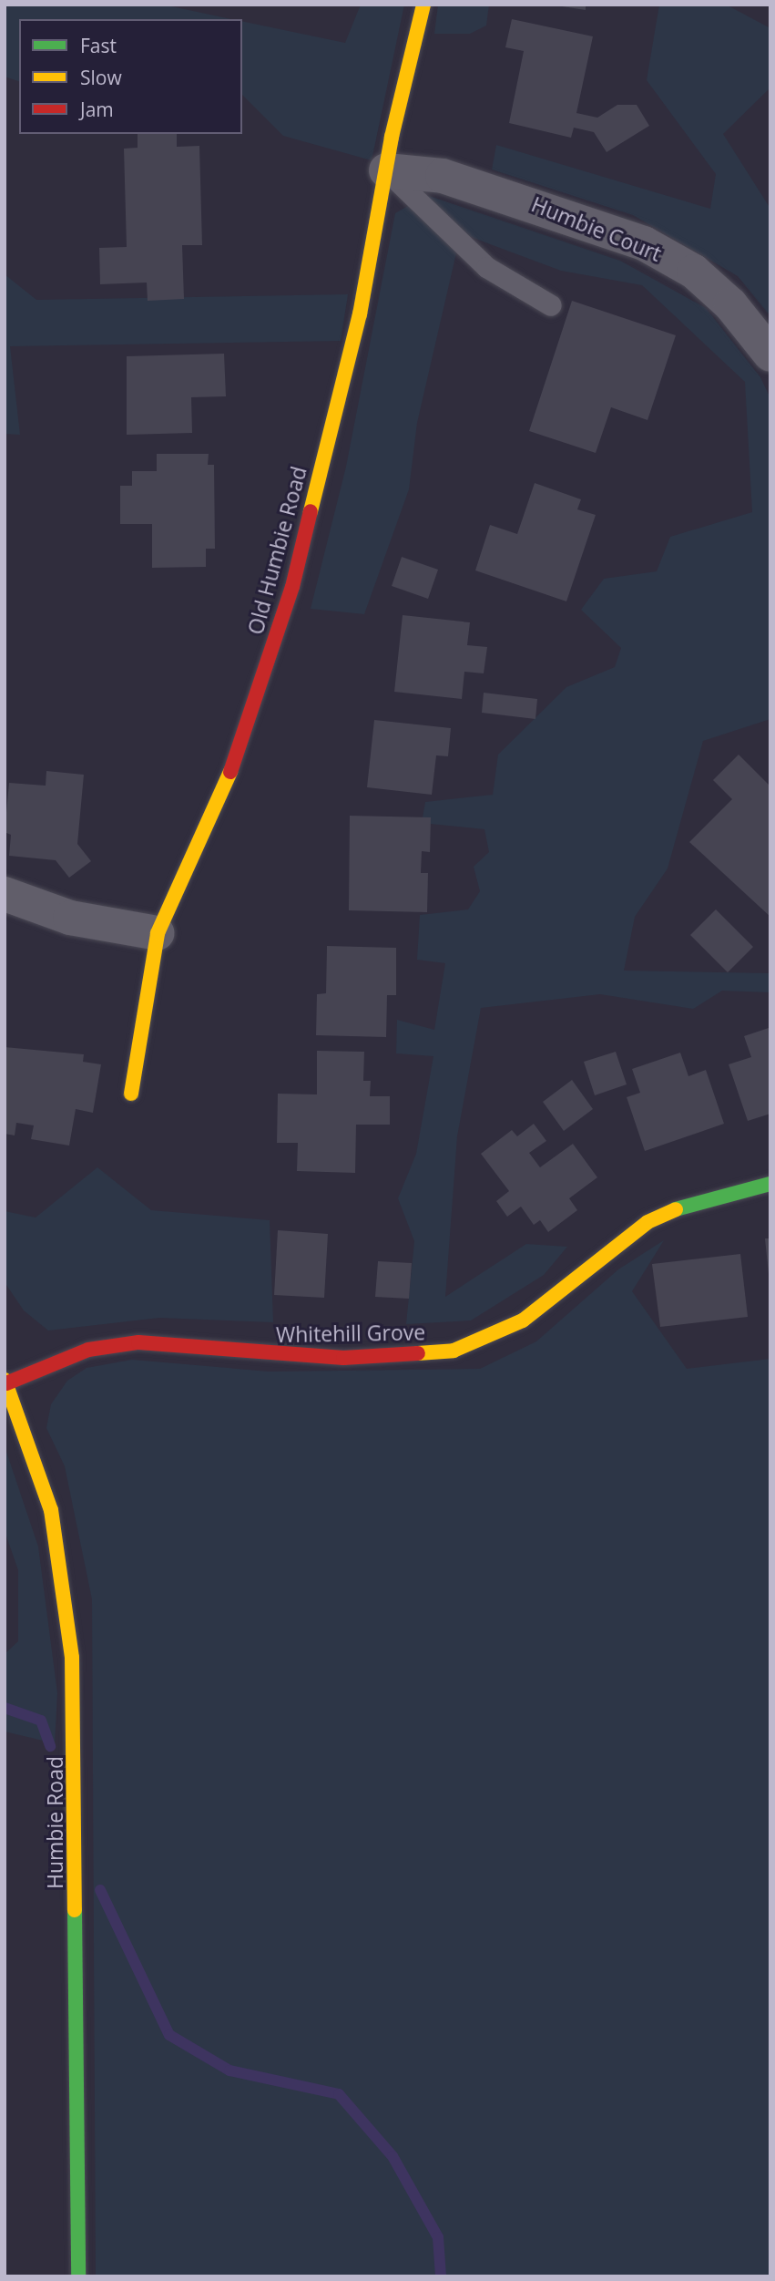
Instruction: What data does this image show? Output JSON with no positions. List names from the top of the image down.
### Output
{
  "streets": {
    "street": [
      "Humbie Court",
      "Old Humbie Road",
      "Whitehill Grove",
      "Humbie Road"
    ]
  },
  "crossings": [
    ["Humbie Court", "Old Humbie Road"],
    ["Whitehill Grove", "Humbie Road"]
  ],
  "legend": ["Fast", "Slow", "Jam"]
}
